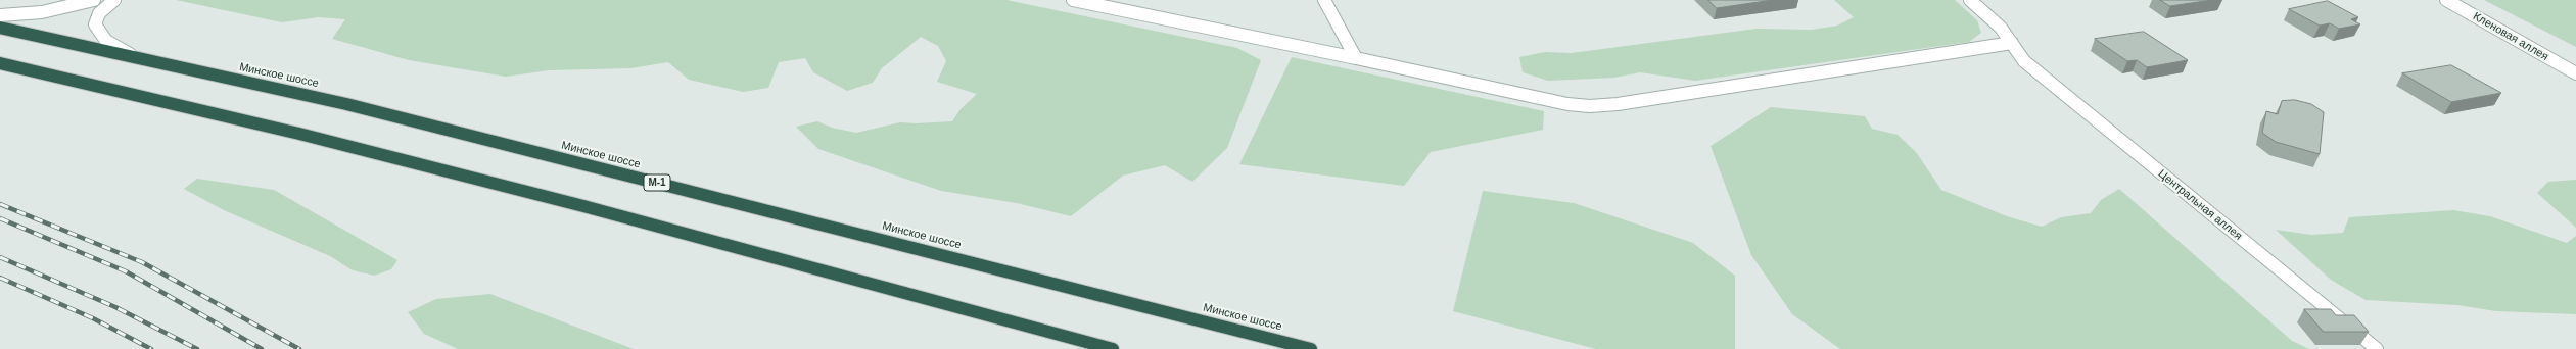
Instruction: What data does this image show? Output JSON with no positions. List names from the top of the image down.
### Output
{
  "streets": {
    "highway": ["Минское шоссе", "М-1"],
    "street": ["Кленовая аллея", "Центральная аллея"]
  }
}
